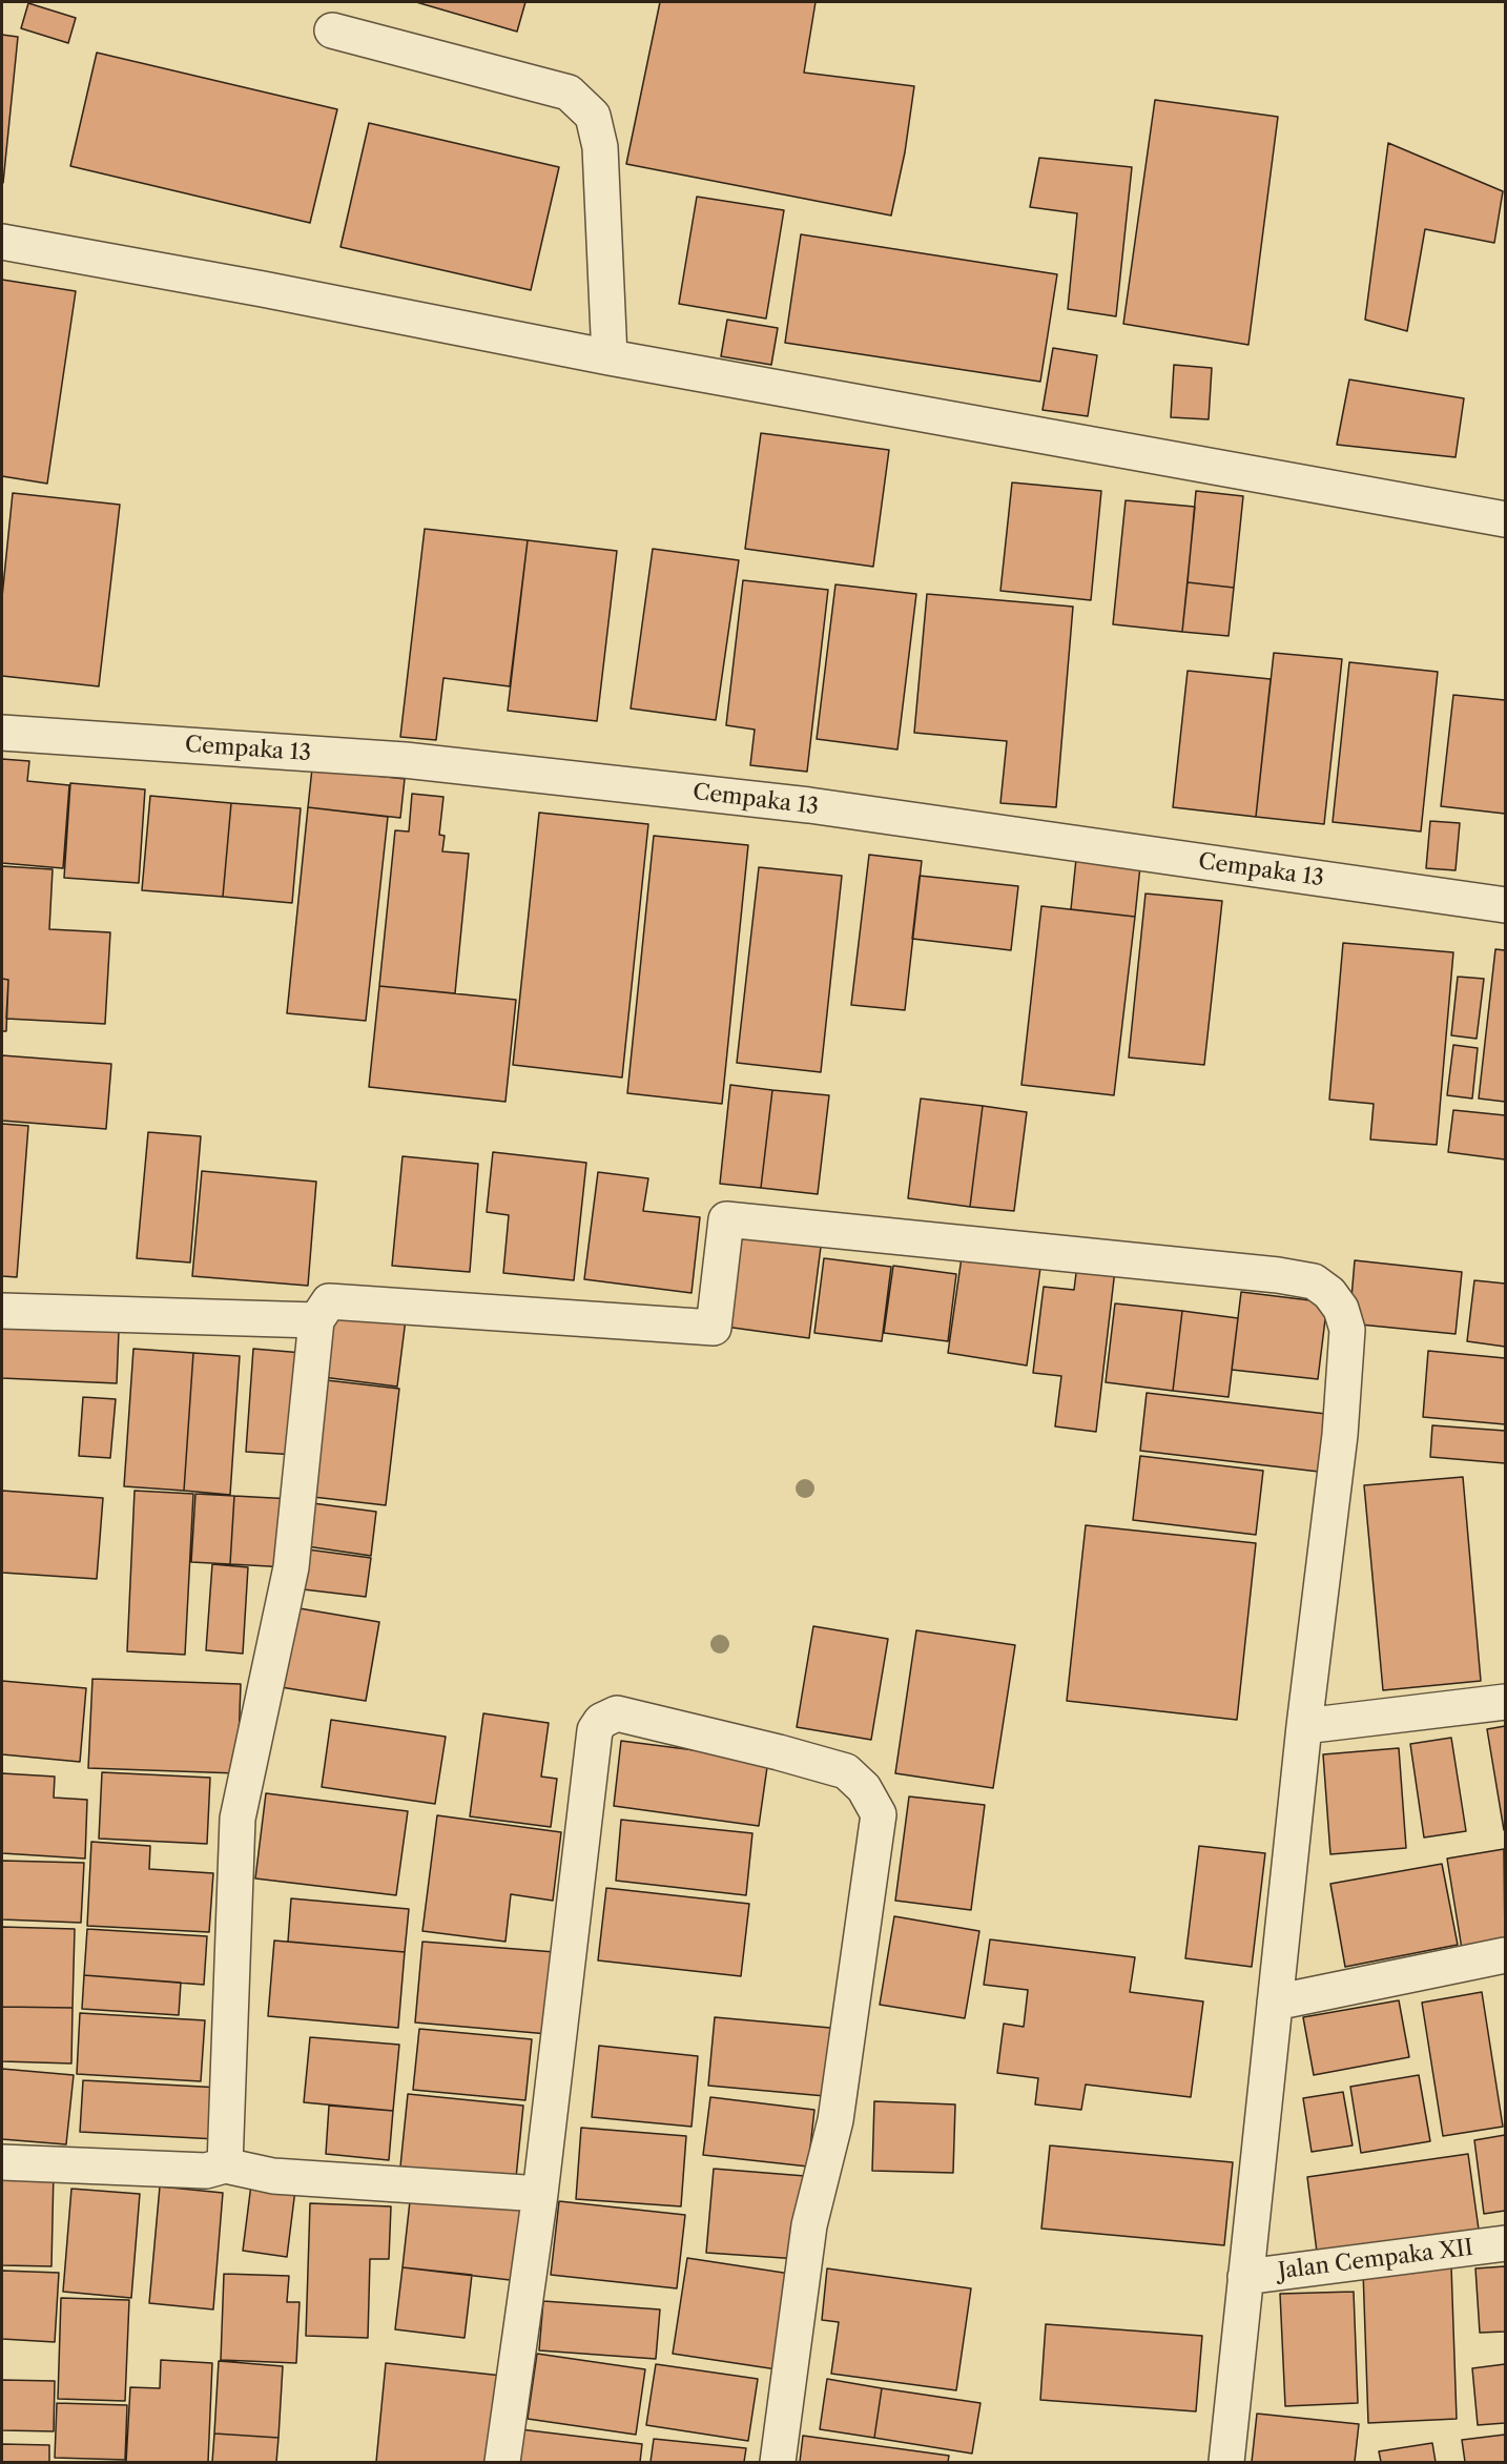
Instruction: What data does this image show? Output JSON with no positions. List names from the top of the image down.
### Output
{
  "streets": {
    "street": ["Cempaka 13", "Jalan Cempaka XII"]
  }
}
